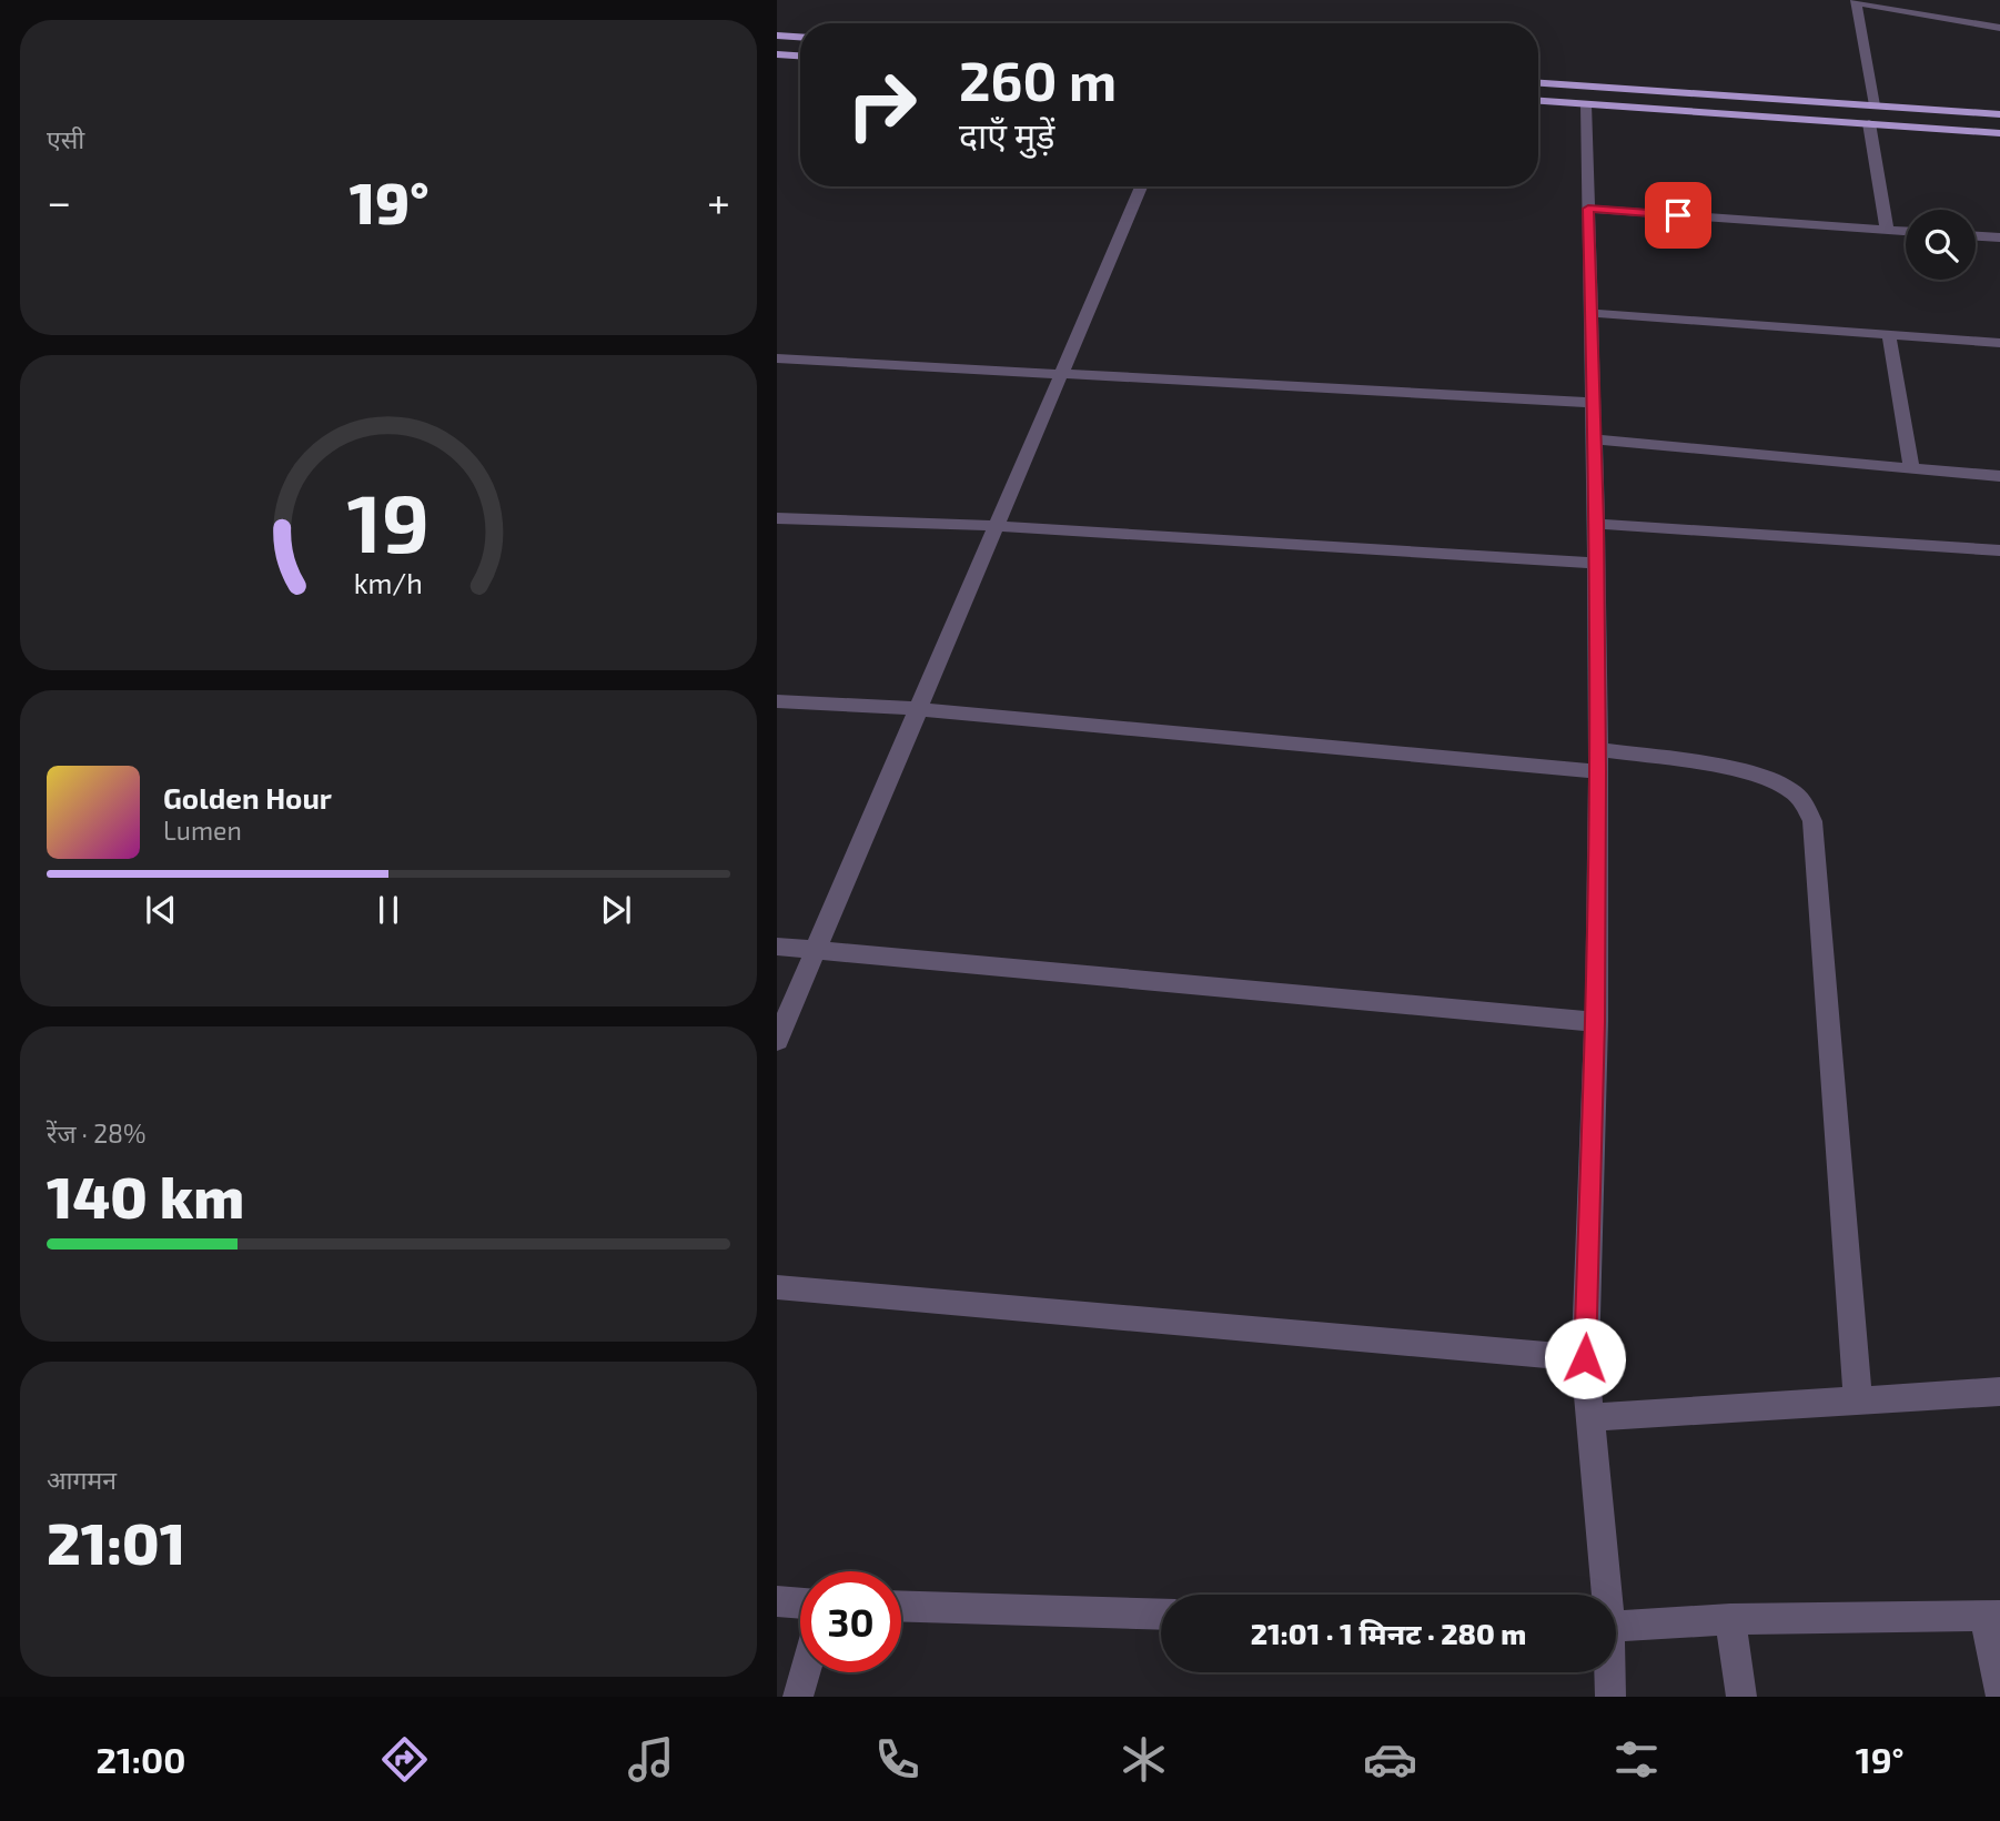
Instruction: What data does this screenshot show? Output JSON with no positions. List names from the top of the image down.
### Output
{
  "page": {
    "tile": [
      "एसी",
      ["रेंज · 28%", "140 km"],
      ["आगमन", "21:01"]
    ],
    "turn": ["260 m", "दाएँ मुड़ें"],
    "heat": ["−", "19°", "+"],
    "song": ["Golden Hour", "Lumen"],
    "limit": "30",
    "trip": "21:01 · 1 मिनट · 280 m",
    "tabs": ["21:00", "19°"],
    "gauge": ["19", "km/h"]
  }
}
